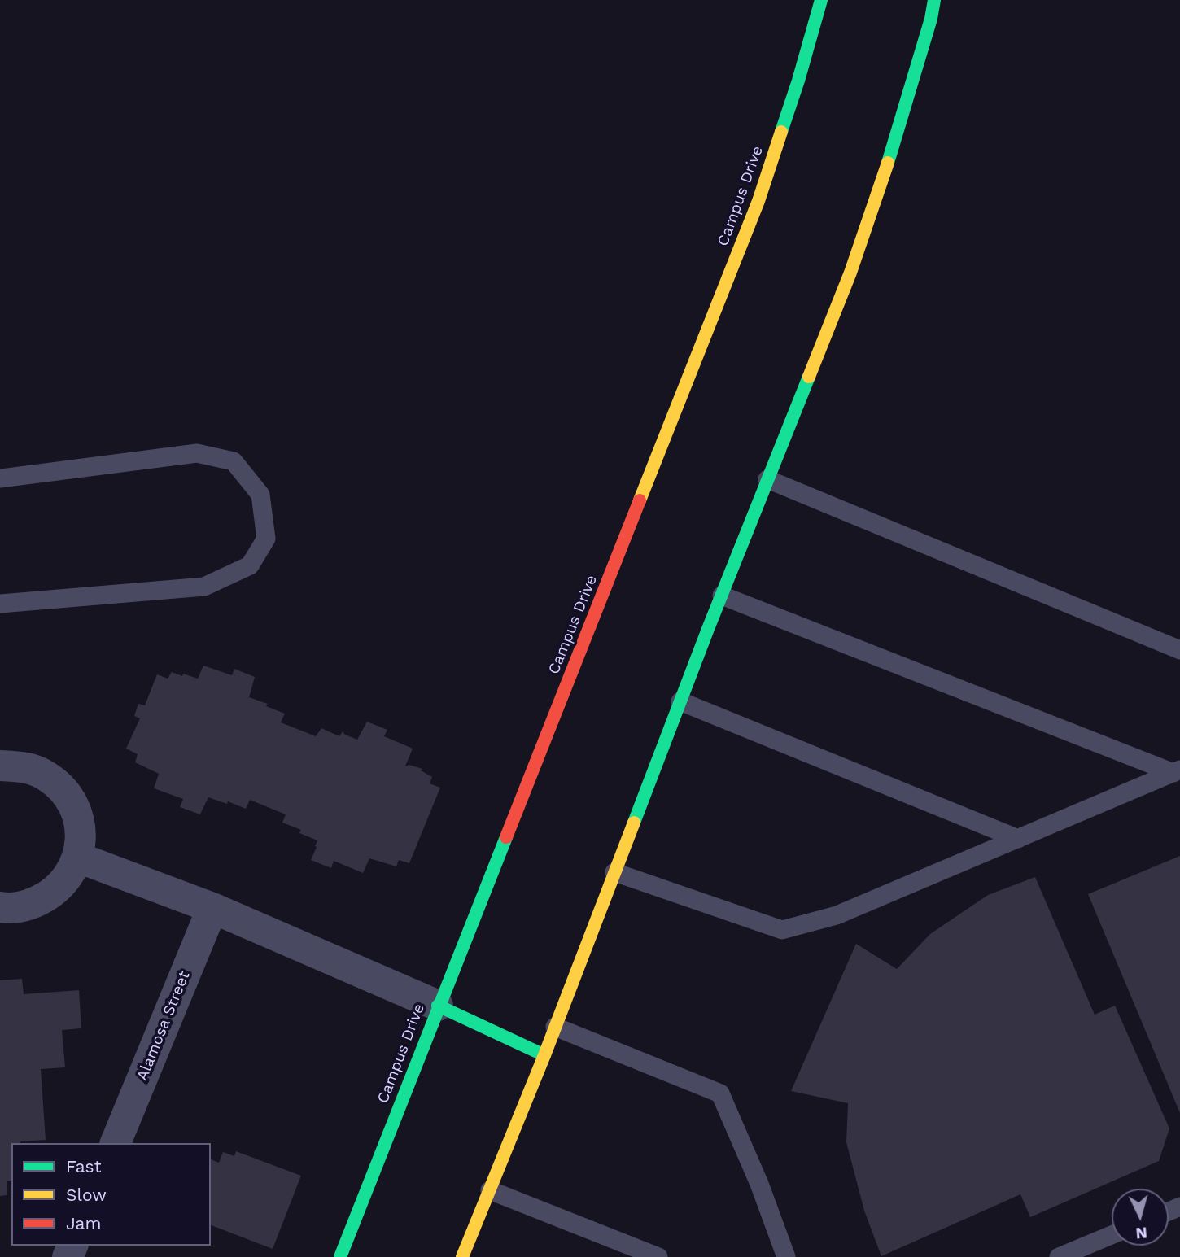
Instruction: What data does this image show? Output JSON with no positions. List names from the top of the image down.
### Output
{
  "streets": {
    "main road": ["Campus Drive"],
    "street": ["Alamosa Street"]
  },
  "legend": ["Fast", "Slow", "Jam"],
  "north": "bottom"
}
